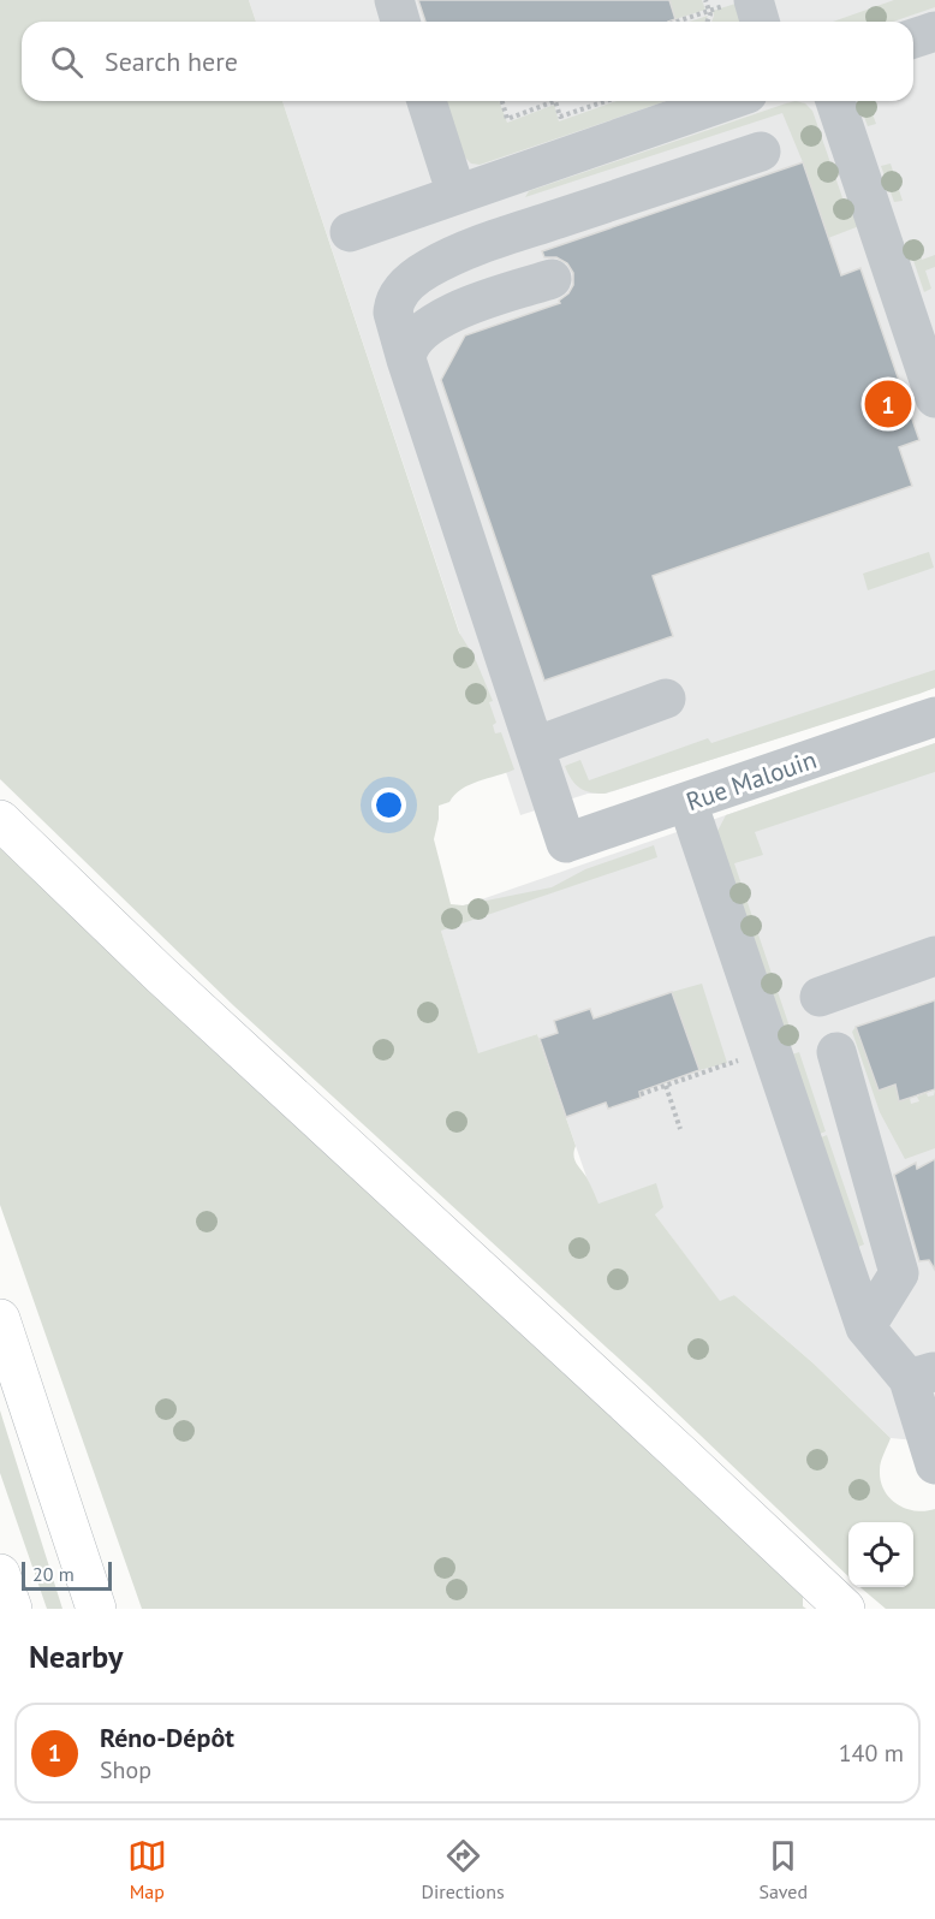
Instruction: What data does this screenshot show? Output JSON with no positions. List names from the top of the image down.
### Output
{
  "streets": {
    "street": ["Rue Malouin"]
  },
  "scale_bar": "20 m",
  "page": {
    "search": "Search here",
    "pins": "1",
    "scale": "20 m",
    "heading": "Nearby",
    "list": [
      {
        "mark": "1",
        "name": "Réno-Dépôt",
        "note": "Shop",
        "value": "140 m"
      }
    ],
    "nav": ["Map", "Directions", "Saved"]
  }
}
